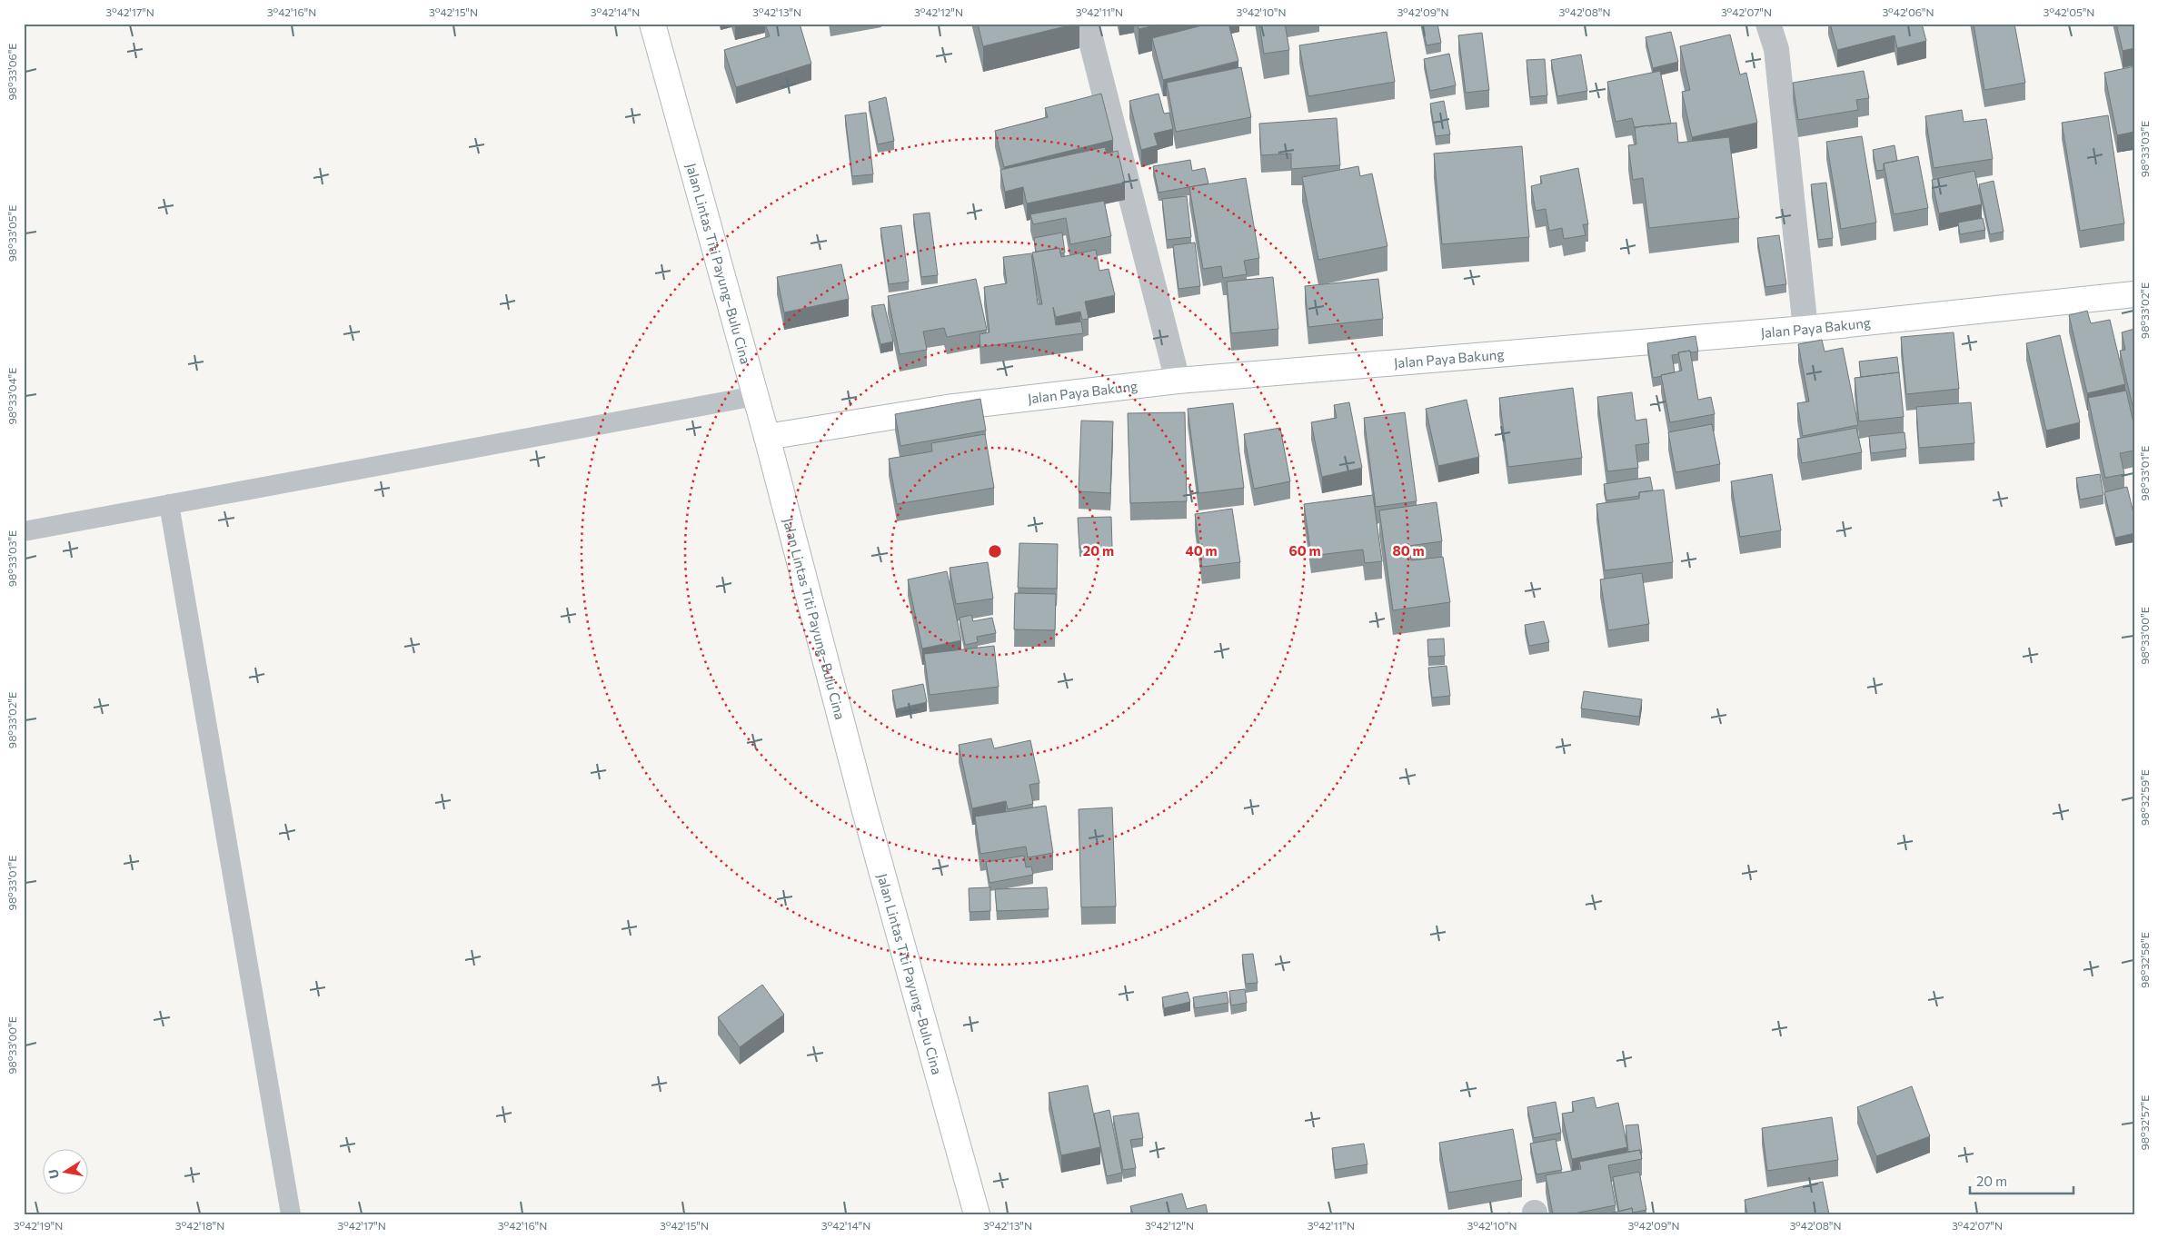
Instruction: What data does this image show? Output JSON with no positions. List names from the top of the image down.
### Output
{
  "streets": {
    "main road": ["Jalan Lintas Titi Payung–Bulu Cina", "Jalan Paya Bakung"]
  },
  "crossings": [
    ["Jalan Lintas Titi Payung–Bulu Cina", "Jalan Paya Bakung"]
  ],
  "scale_bar": "20 m",
  "north": "left",
  "coordinates": [
    "3°42'17\"N",
    "3°42'16\"N",
    "3°42'15\"N",
    "3°42'14\"N",
    "3°42'13\"N",
    "3°42'12\"N",
    "3°42'11\"N",
    "3°42'10\"N",
    "3°42'09\"N",
    "3°42'08\"N",
    "3°42'07\"N",
    "3°42'06\"N",
    "3°42'05\"N",
    "98°33'06\"E",
    "98°33'03\"E",
    "98°33'05\"E",
    "98°33'02\"E",
    "98°33'04\"E",
    "98°33'01\"E",
    "98°33'00\"E",
    "98°32'59\"E",
    "98°32'58\"E",
    "98°32'57\"E",
    "3°42'19\"N",
    "3°42'18\"N"
  ],
  "rings": [
    "20 m",
    "40 m",
    "60 m",
    "80 m"
  ]
}
